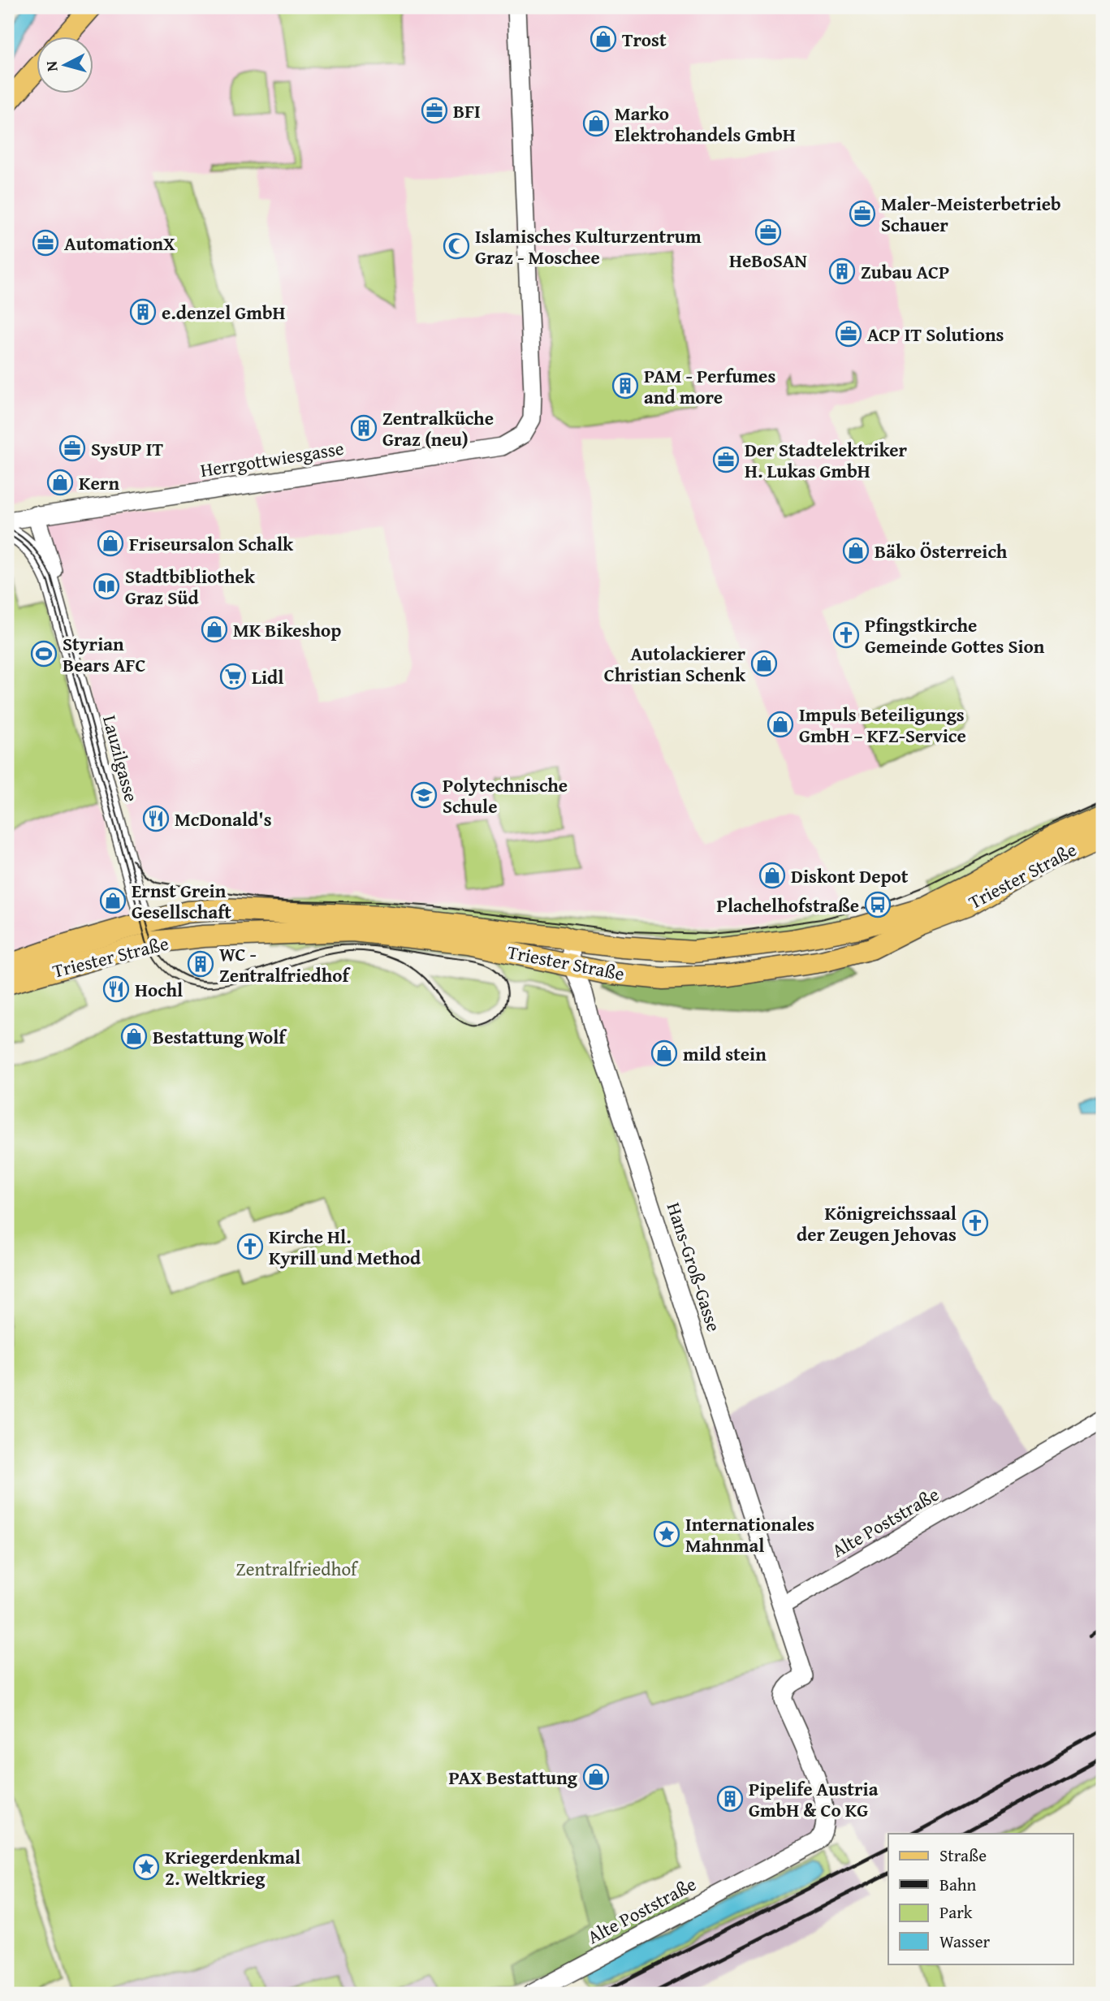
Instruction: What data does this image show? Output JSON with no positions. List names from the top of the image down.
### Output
{
  "streets": {
    "main road": ["Triester Straße"],
    "street": [
      "Herrgottwiesgasse",
      "Lauzilgasse",
      "Hans-Groß-Gasse",
      "Alte Poststraße"
    ]
  },
  "crossings": [
    ["Herrgottwiesgasse", "Lauzilgasse"],
    ["Lauzilgasse", "Triester Straße"],
    ["Triester Straße", "Hans-Groß-Gasse"],
    ["Hans-Groß-Gasse", "Alte Poststraße"]
  ],
  "parks": ["Zentralfriedhof"],
  "places": {
    "shop": [
      "Trost",
      "Marko Elektrohandels GmbH",
      "Kern",
      "Friseursalon Schalk",
      "Bäko Österreich",
      "MK Bikeshop",
      "Autolackierer Christian Schenk",
      "Impuls Beteiligungs GmbH – KFZ-Service",
      "Diskont Depot",
      "Ernst Grein Gesellschaft",
      "Bestattung Wolf",
      "mild stein",
      "PAX Bestattung"
    ],
    "office": [
      "BFI",
      "Maler-Meisterbetrieb Schauer",
      "HeBoSAN",
      "AutomationX",
      "ACP IT Solutions",
      "SysUP IT",
      "Der Stadtelektriker H. Lukas GmbH"
    ],
    "mosque": ["Islamisches Kulturzentrum Graz - Moschee"],
    "building": [
      "Zubau ACP",
      "e.denzel GmbH",
      "PAM - Perfumes and more",
      "Zentralküche Graz (neu)",
      "WC - Zentralfriedhof",
      "Pipelife Austria GmbH & Co KG"
    ],
    "library": ["Stadtbibliothek Graz Süd"],
    "church": ["Pfingstkirche Gemeinde Gottes Sion", "Königreichssaal der Zeugen Jehovas", "Kirche Hl. Kyrill und Method"],
    "sports": ["Styrian Bears AFC"],
    "supermarket": ["Lidl"],
    "school or university": ["Polytechnische Schule"],
    "restaurant": ["McDonald's", "Hochl"],
    "bus stop": ["Plachelhofstraße"],
    "place": ["Internationales Mahnmal", "Kriegerdenkmal 2. Weltkrieg"]
  },
  "legend": [
    "Straße",
    "Bahn",
    "Park",
    "Wasser"
  ],
  "north": "left"
}
